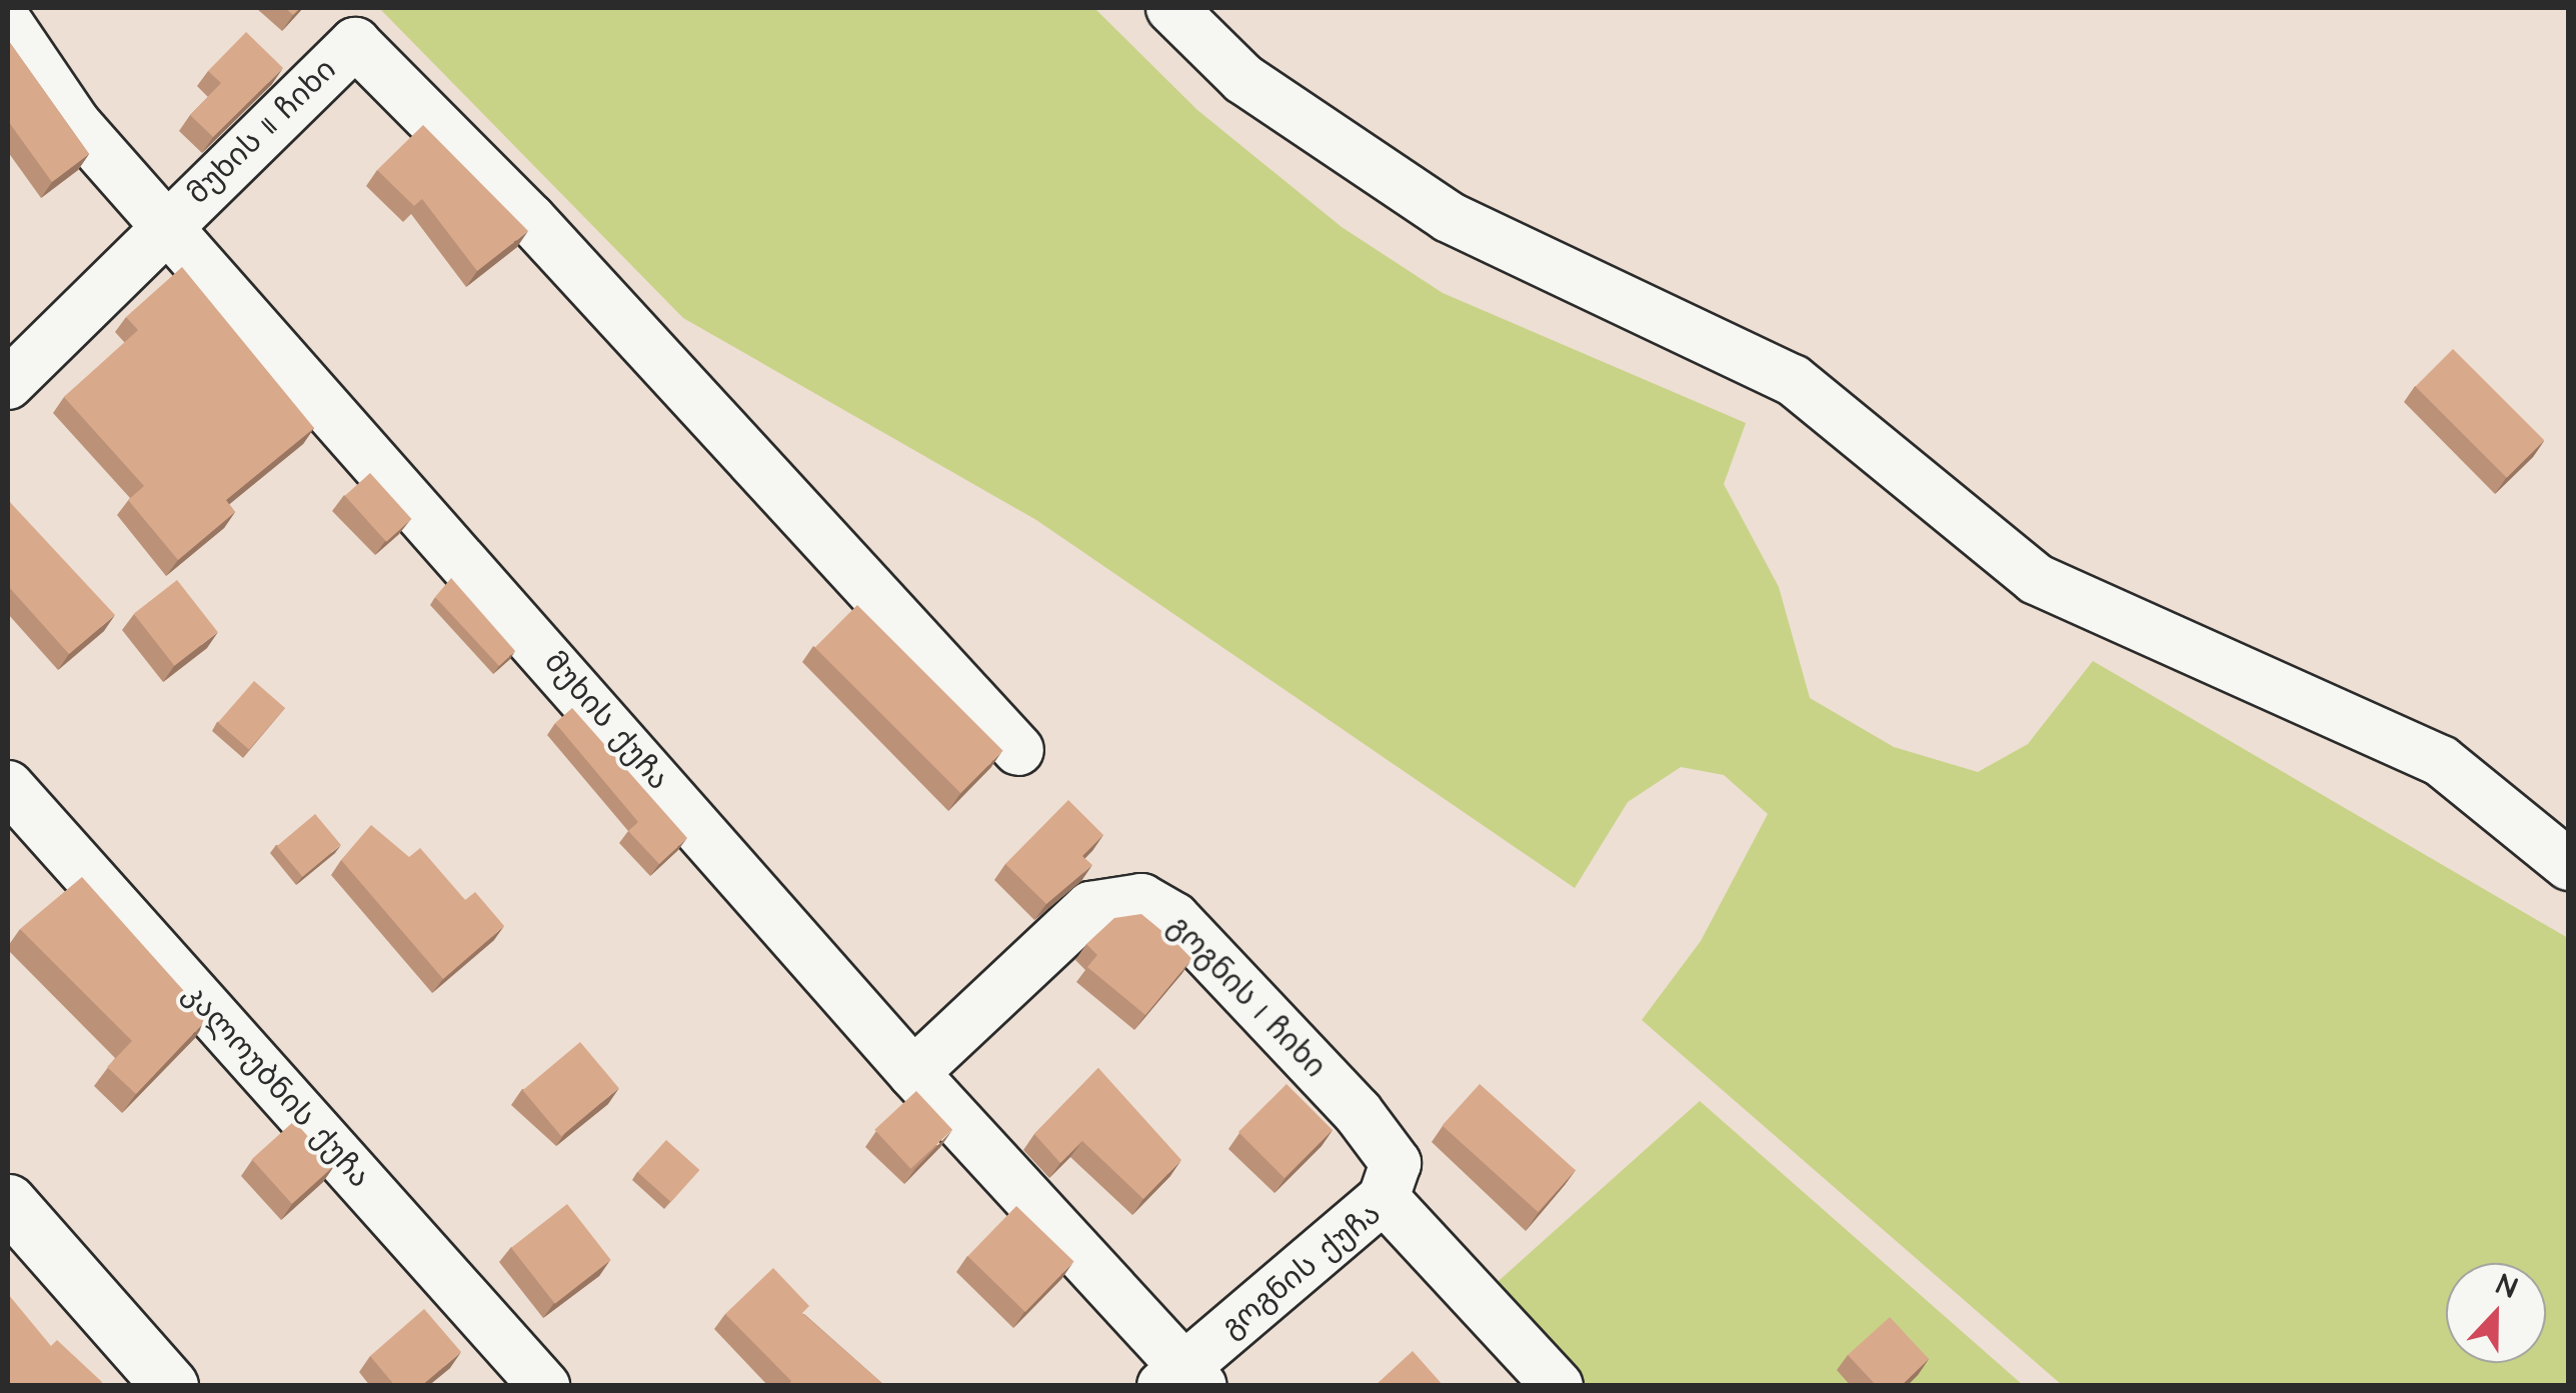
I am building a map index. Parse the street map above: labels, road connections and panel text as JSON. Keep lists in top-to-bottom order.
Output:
{
  "streets": {
    "street": [
      "მუხის II ჩიხი",
      "მუხის ქუჩა",
      "გოგნის I ჩიხი",
      "კალოუბნის ქუჩა",
      "გოგნის ქუჩა"
    ]
  },
  "crossings": [
    ["მუხის II ჩიხი", "მუხის ქუჩა"],
    ["მუხის ქუჩა", "გოგნის I ჩიხი"],
    ["მუხის ქუჩა", "გოგნის ქუჩა"],
    ["გოგნის I ჩიხი", "გოგნის ქუჩა"]
  ],
  "north": "top"
}
